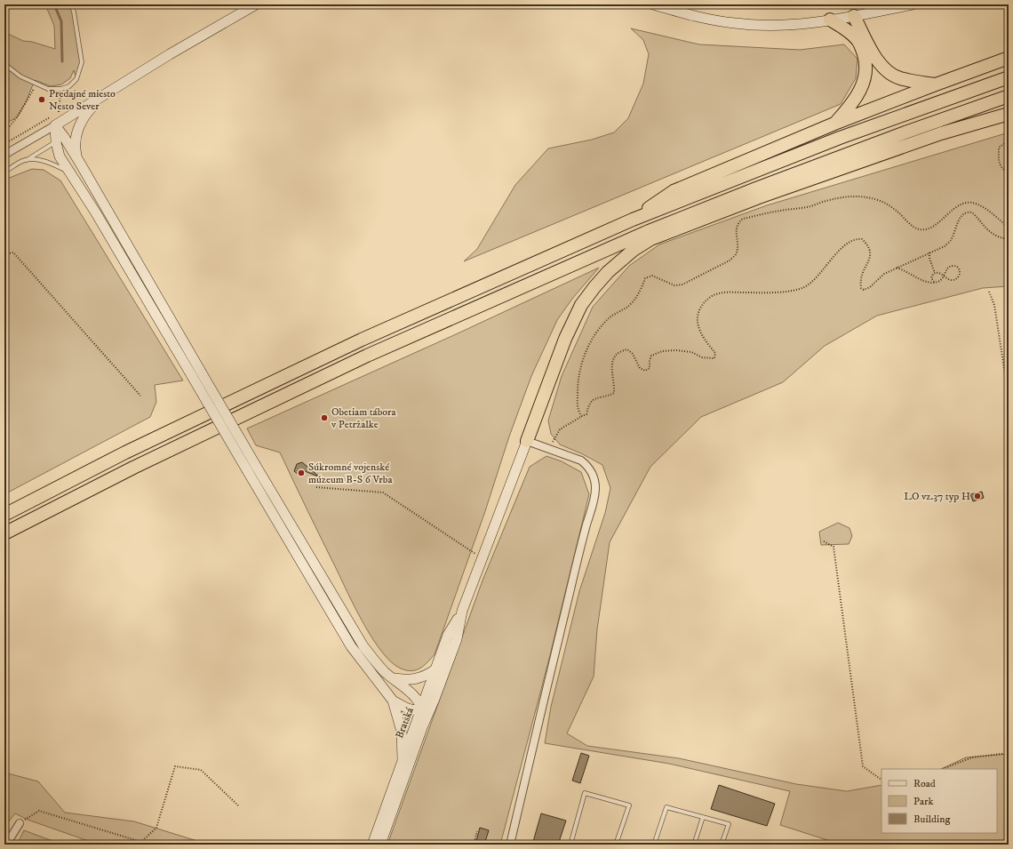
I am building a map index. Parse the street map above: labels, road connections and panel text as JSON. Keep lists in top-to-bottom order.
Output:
{
  "streets": {
    "main road": ["Bratská"]
  },
  "places": [
    "Predajné miesto Nesto Sever",
    "Obetiam tábora v Petržalke",
    "Súkromné vojenské múzeum B-S 6 Vrba",
    "LO vz.37 typ H"
  ],
  "legend": ["Road", "Park", "Building"]
}
